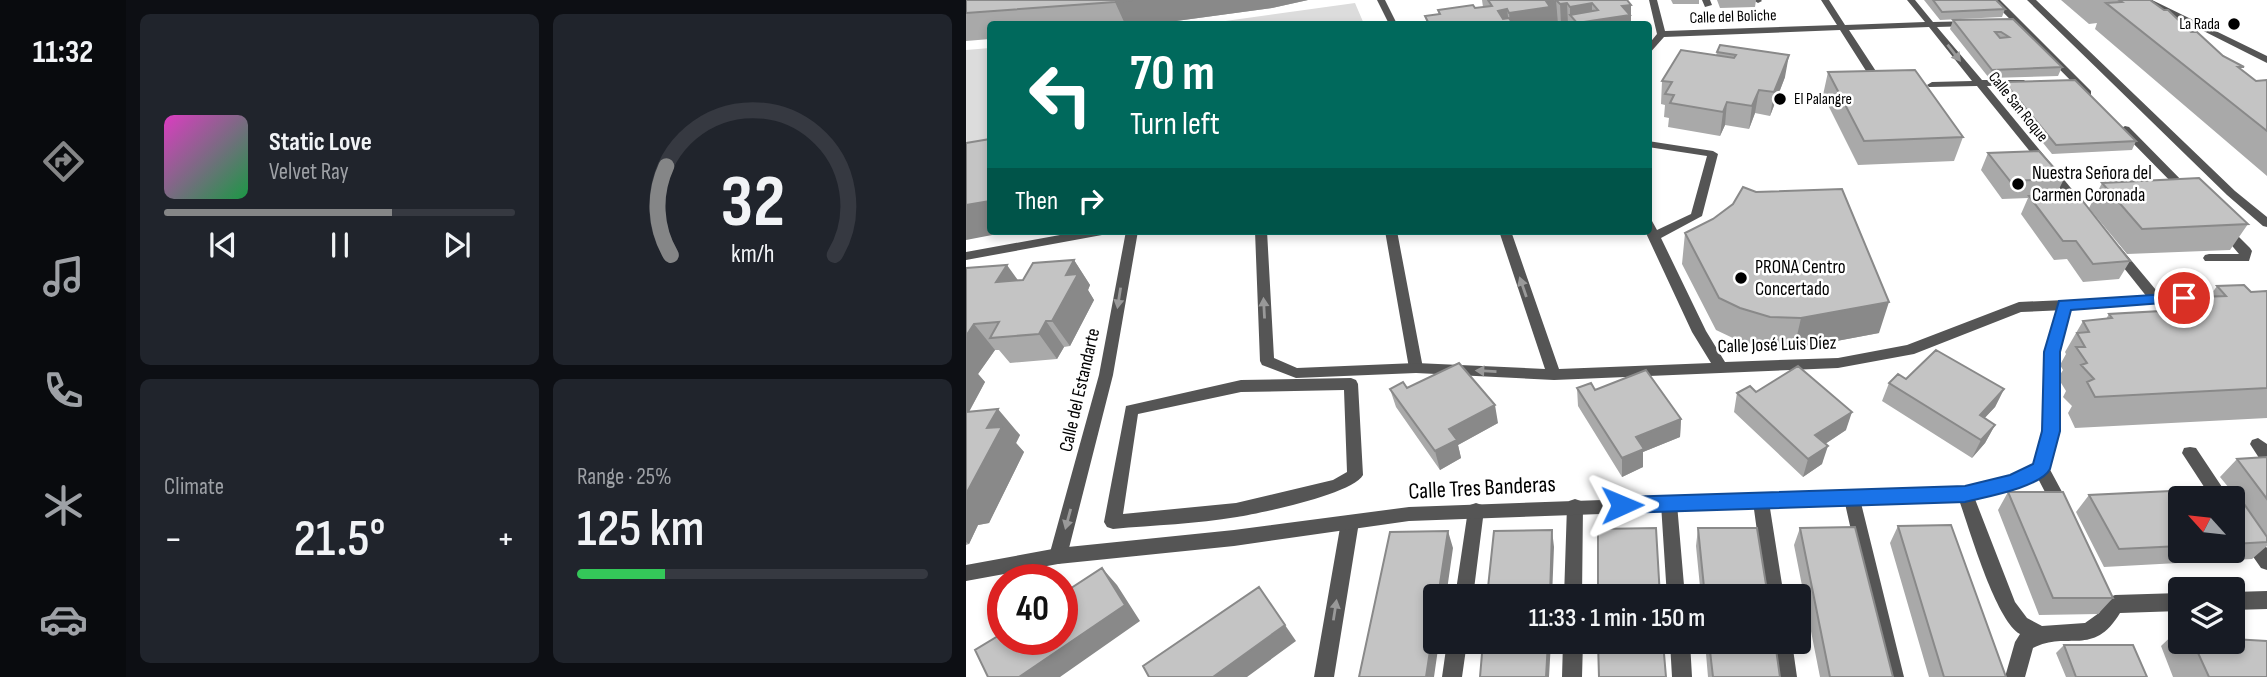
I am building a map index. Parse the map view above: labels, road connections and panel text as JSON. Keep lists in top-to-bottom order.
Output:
{
  "streets": {
    "street": [
      "Calle del Boliche",
      "Calle San Roque",
      "Calle José Luis Díez",
      "Calle del Estandarte",
      "Calle Tres Banderas"
    ]
  },
  "crossings": [
    ["Calle del Boliche", "Calle San Roque"],
    ["Calle del Estandarte", "Calle Tres Banderas"]
  ],
  "one_way": ["Calle del Estandarte"],
  "places": [
    "La Rada",
    "El Palangre",
    "Nuestra Señora del Carmen Coronada",
    "PRONA Centro Concertado"
  ],
  "north": "top left",
  "page": {
    "tabs": "11:32",
    "turn": ["70 m", "Turn left"],
    "song": ["Static Love", "Velvet Ray"],
    "then": "Then",
    "tile": [
      "Climate",
      ["Range · 25%", "125 km"]
    ],
    "heat": ["−", "21.5°", "+"],
    "limit": "40",
    "trip": "11:33 · 1 min · 150 m",
    "gauge": ["32", "km/h"]
  }
}
